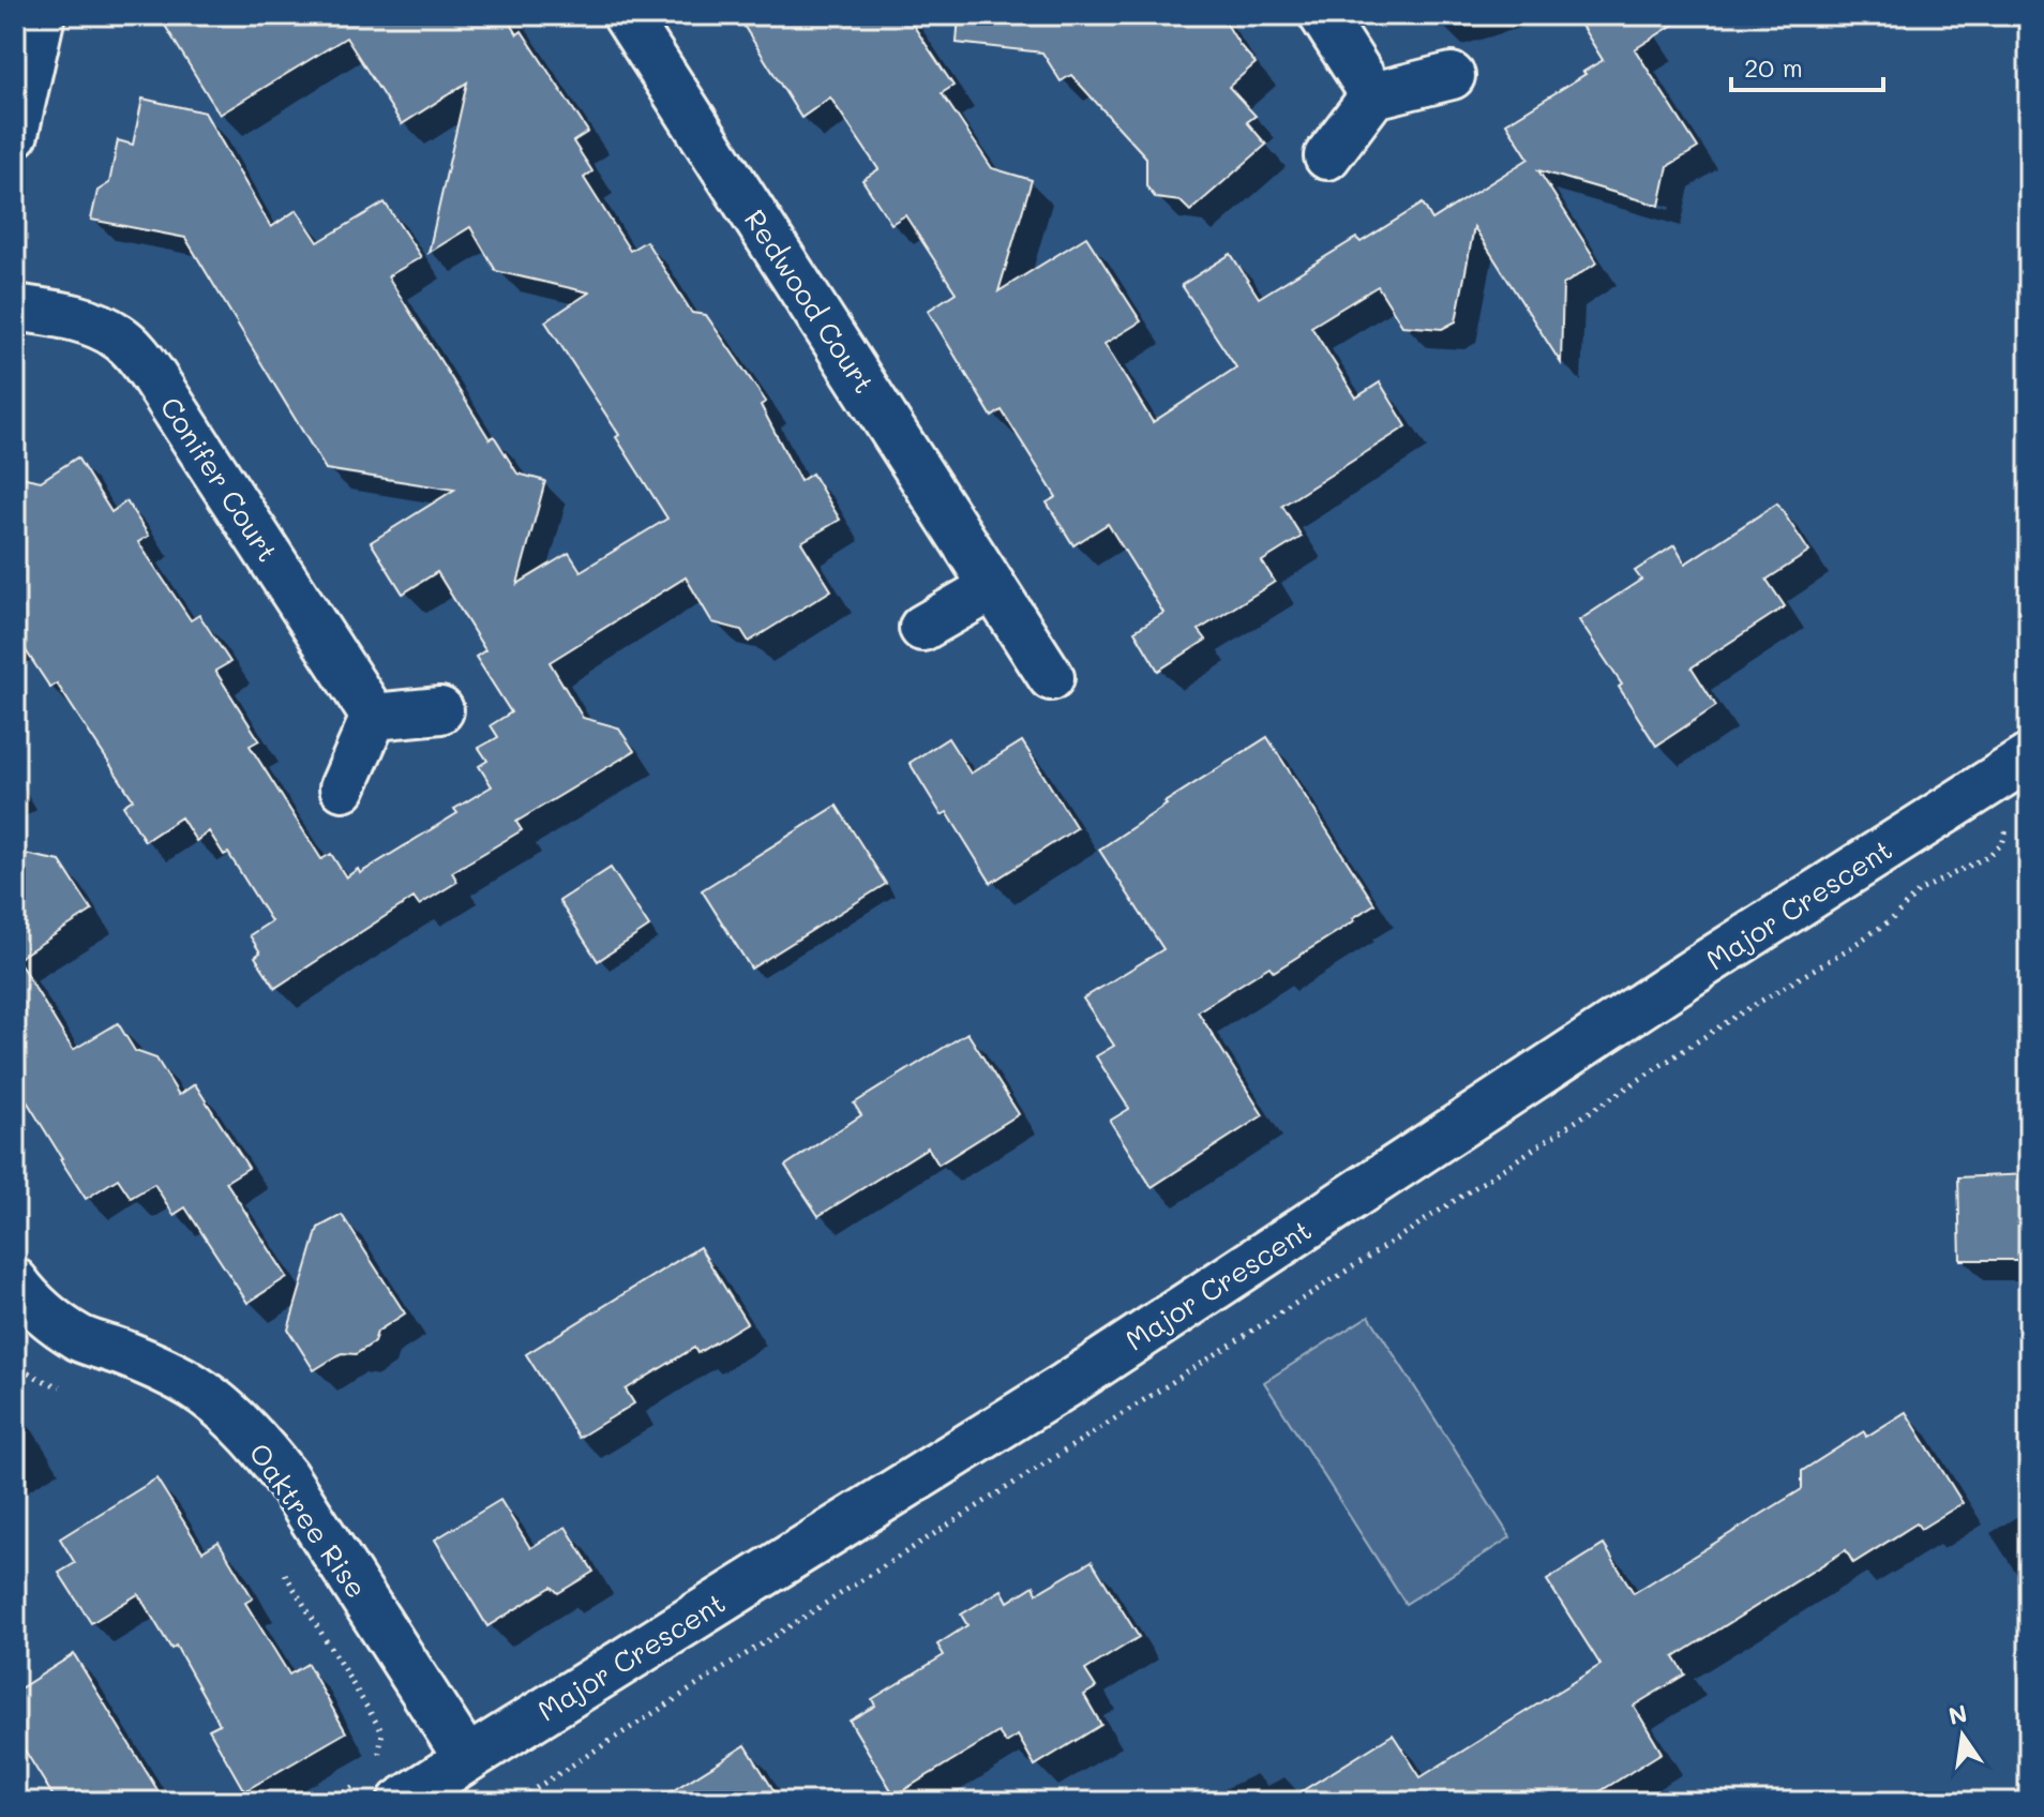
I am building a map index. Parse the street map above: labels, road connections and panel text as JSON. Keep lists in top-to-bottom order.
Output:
{
  "streets": {
    "street": [
      "Redwood Court",
      "Conifer Court",
      "Major Crescent",
      "Oaktree Rise"
    ]
  },
  "crossings": [
    ["Major Crescent", "Oaktree Rise"]
  ],
  "scale_bar": "20 m",
  "north": "top"
}
